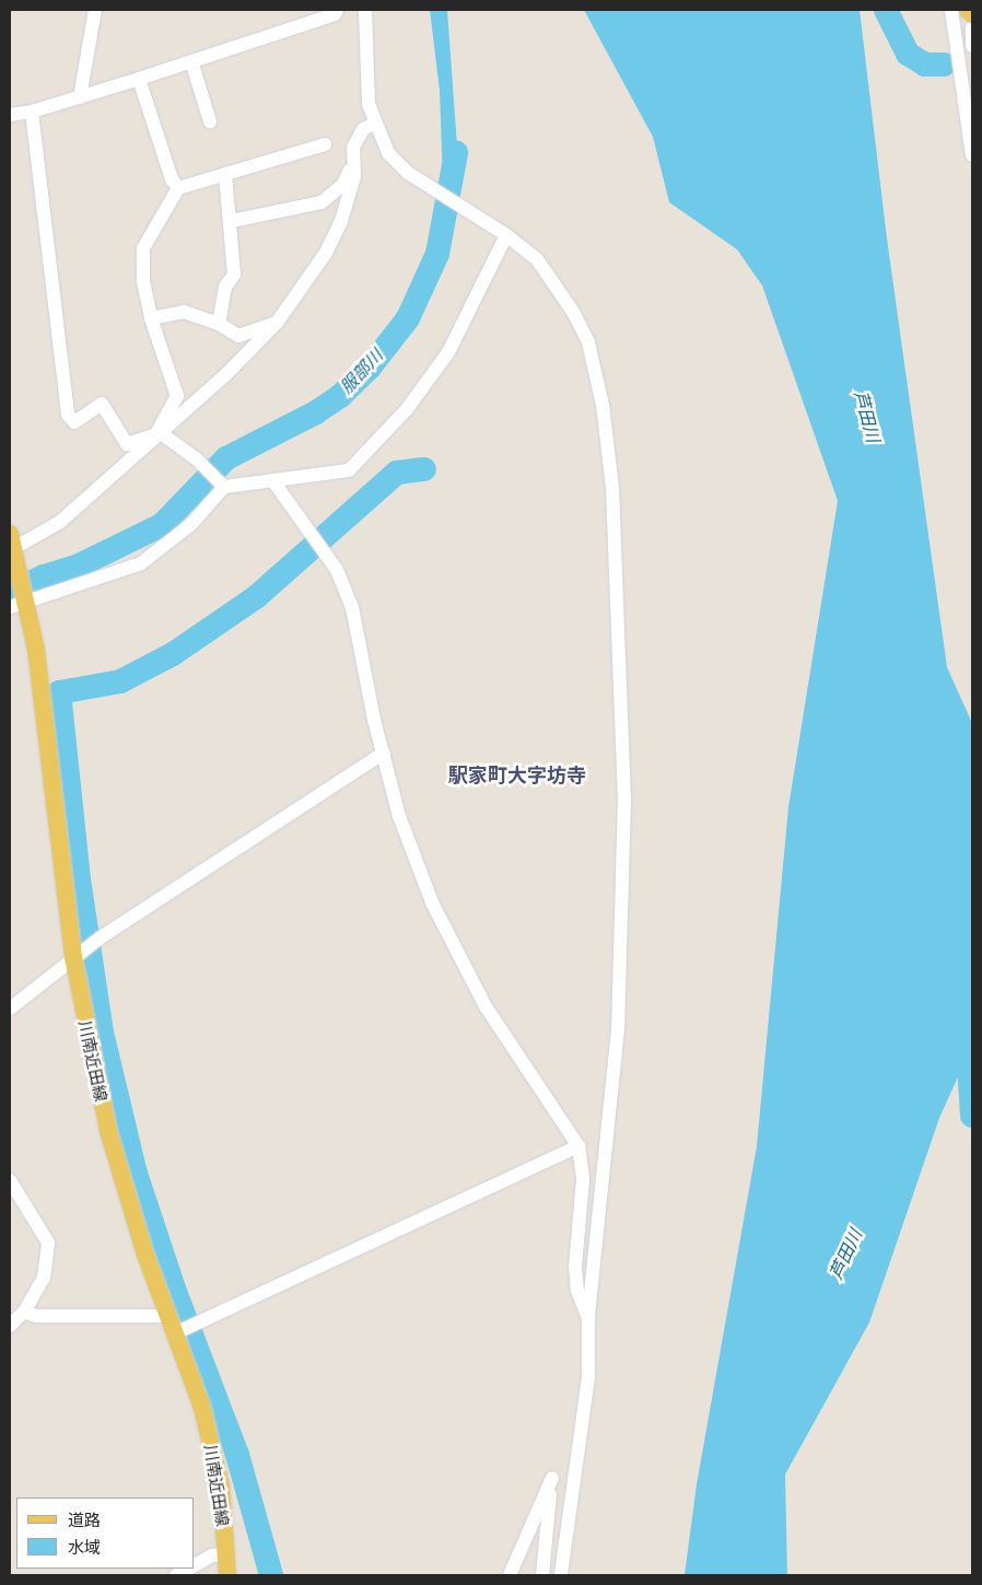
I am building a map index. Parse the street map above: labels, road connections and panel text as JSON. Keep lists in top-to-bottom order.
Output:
{
  "streets": {
    "main road": ["川南近田線"]
  },
  "districts": ["駅家町大字坊寺"],
  "water": ["服部川", "芦田川"],
  "legend": ["道路", "水域"]
}
